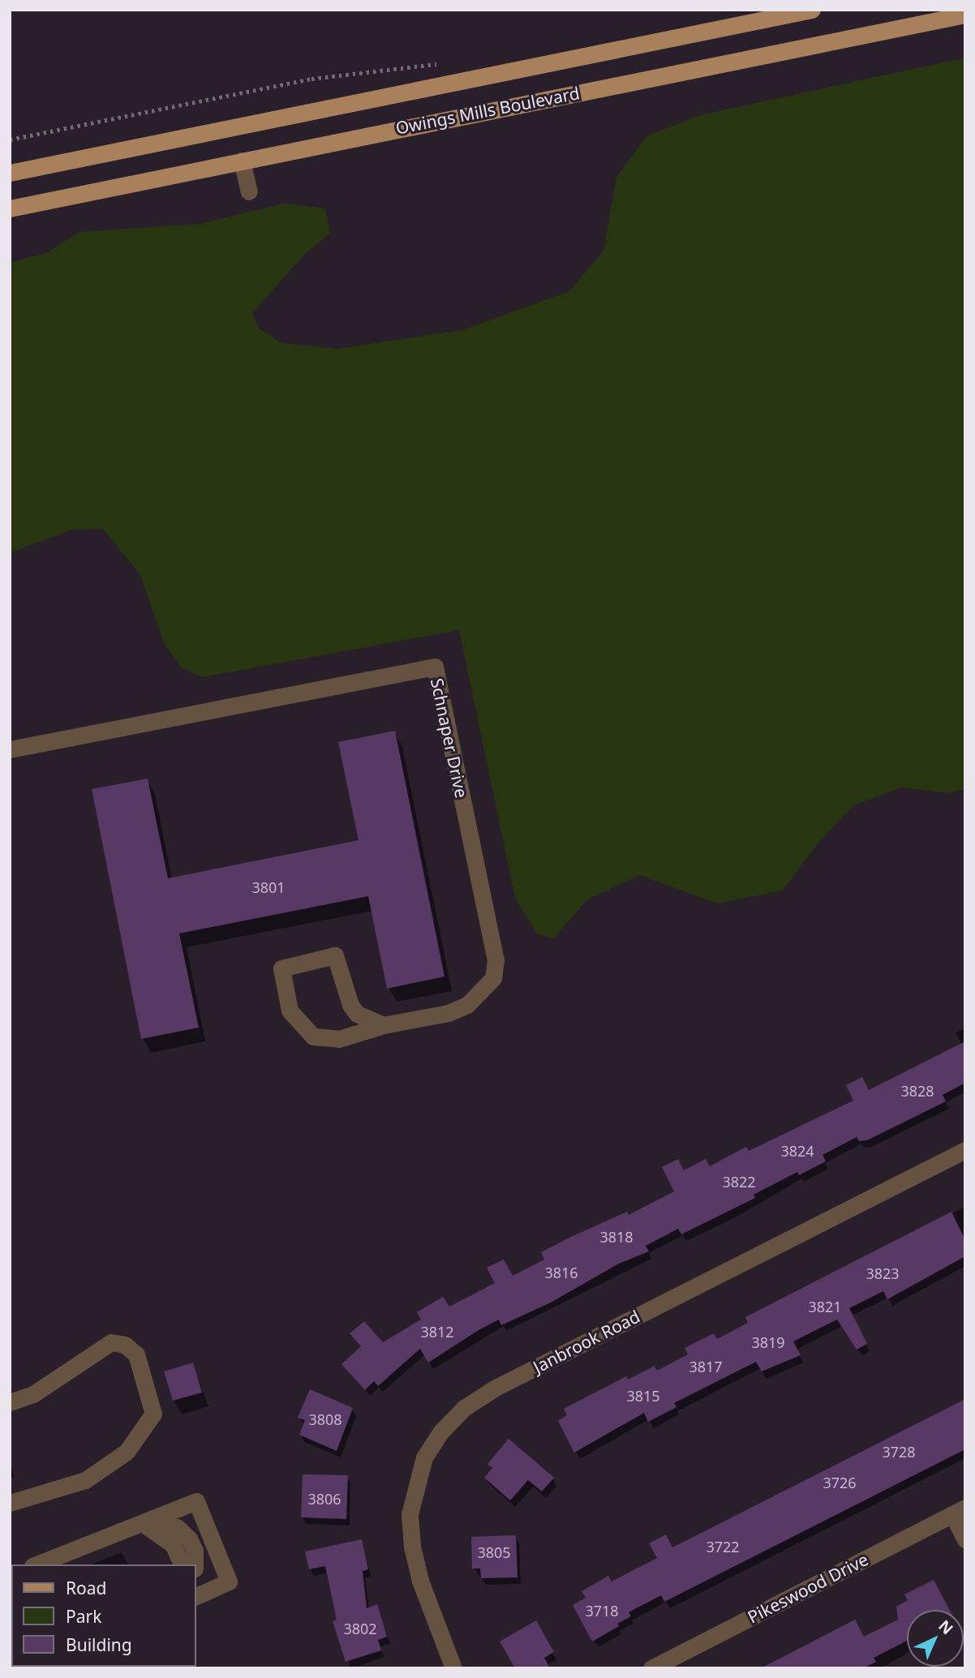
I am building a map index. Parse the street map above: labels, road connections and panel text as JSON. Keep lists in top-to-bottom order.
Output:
{
  "streets": {
    "main road": ["Owings Mills Boulevard"],
    "street": ["Schnaper Drive", "Janbrook Road", "Pikeswood Drive"]
  },
  "house_numbers": [
    "3801",
    "3828",
    "3824",
    "3822",
    "3818",
    "3816",
    "3823",
    "3821",
    "3812",
    "3819",
    "3817",
    "3815",
    "3808",
    "3728",
    "3726",
    "3806",
    "3722",
    "3805",
    "3718",
    "3802"
  ],
  "legend": ["Road", "Park", "Building"],
  "north": "top right"
}
